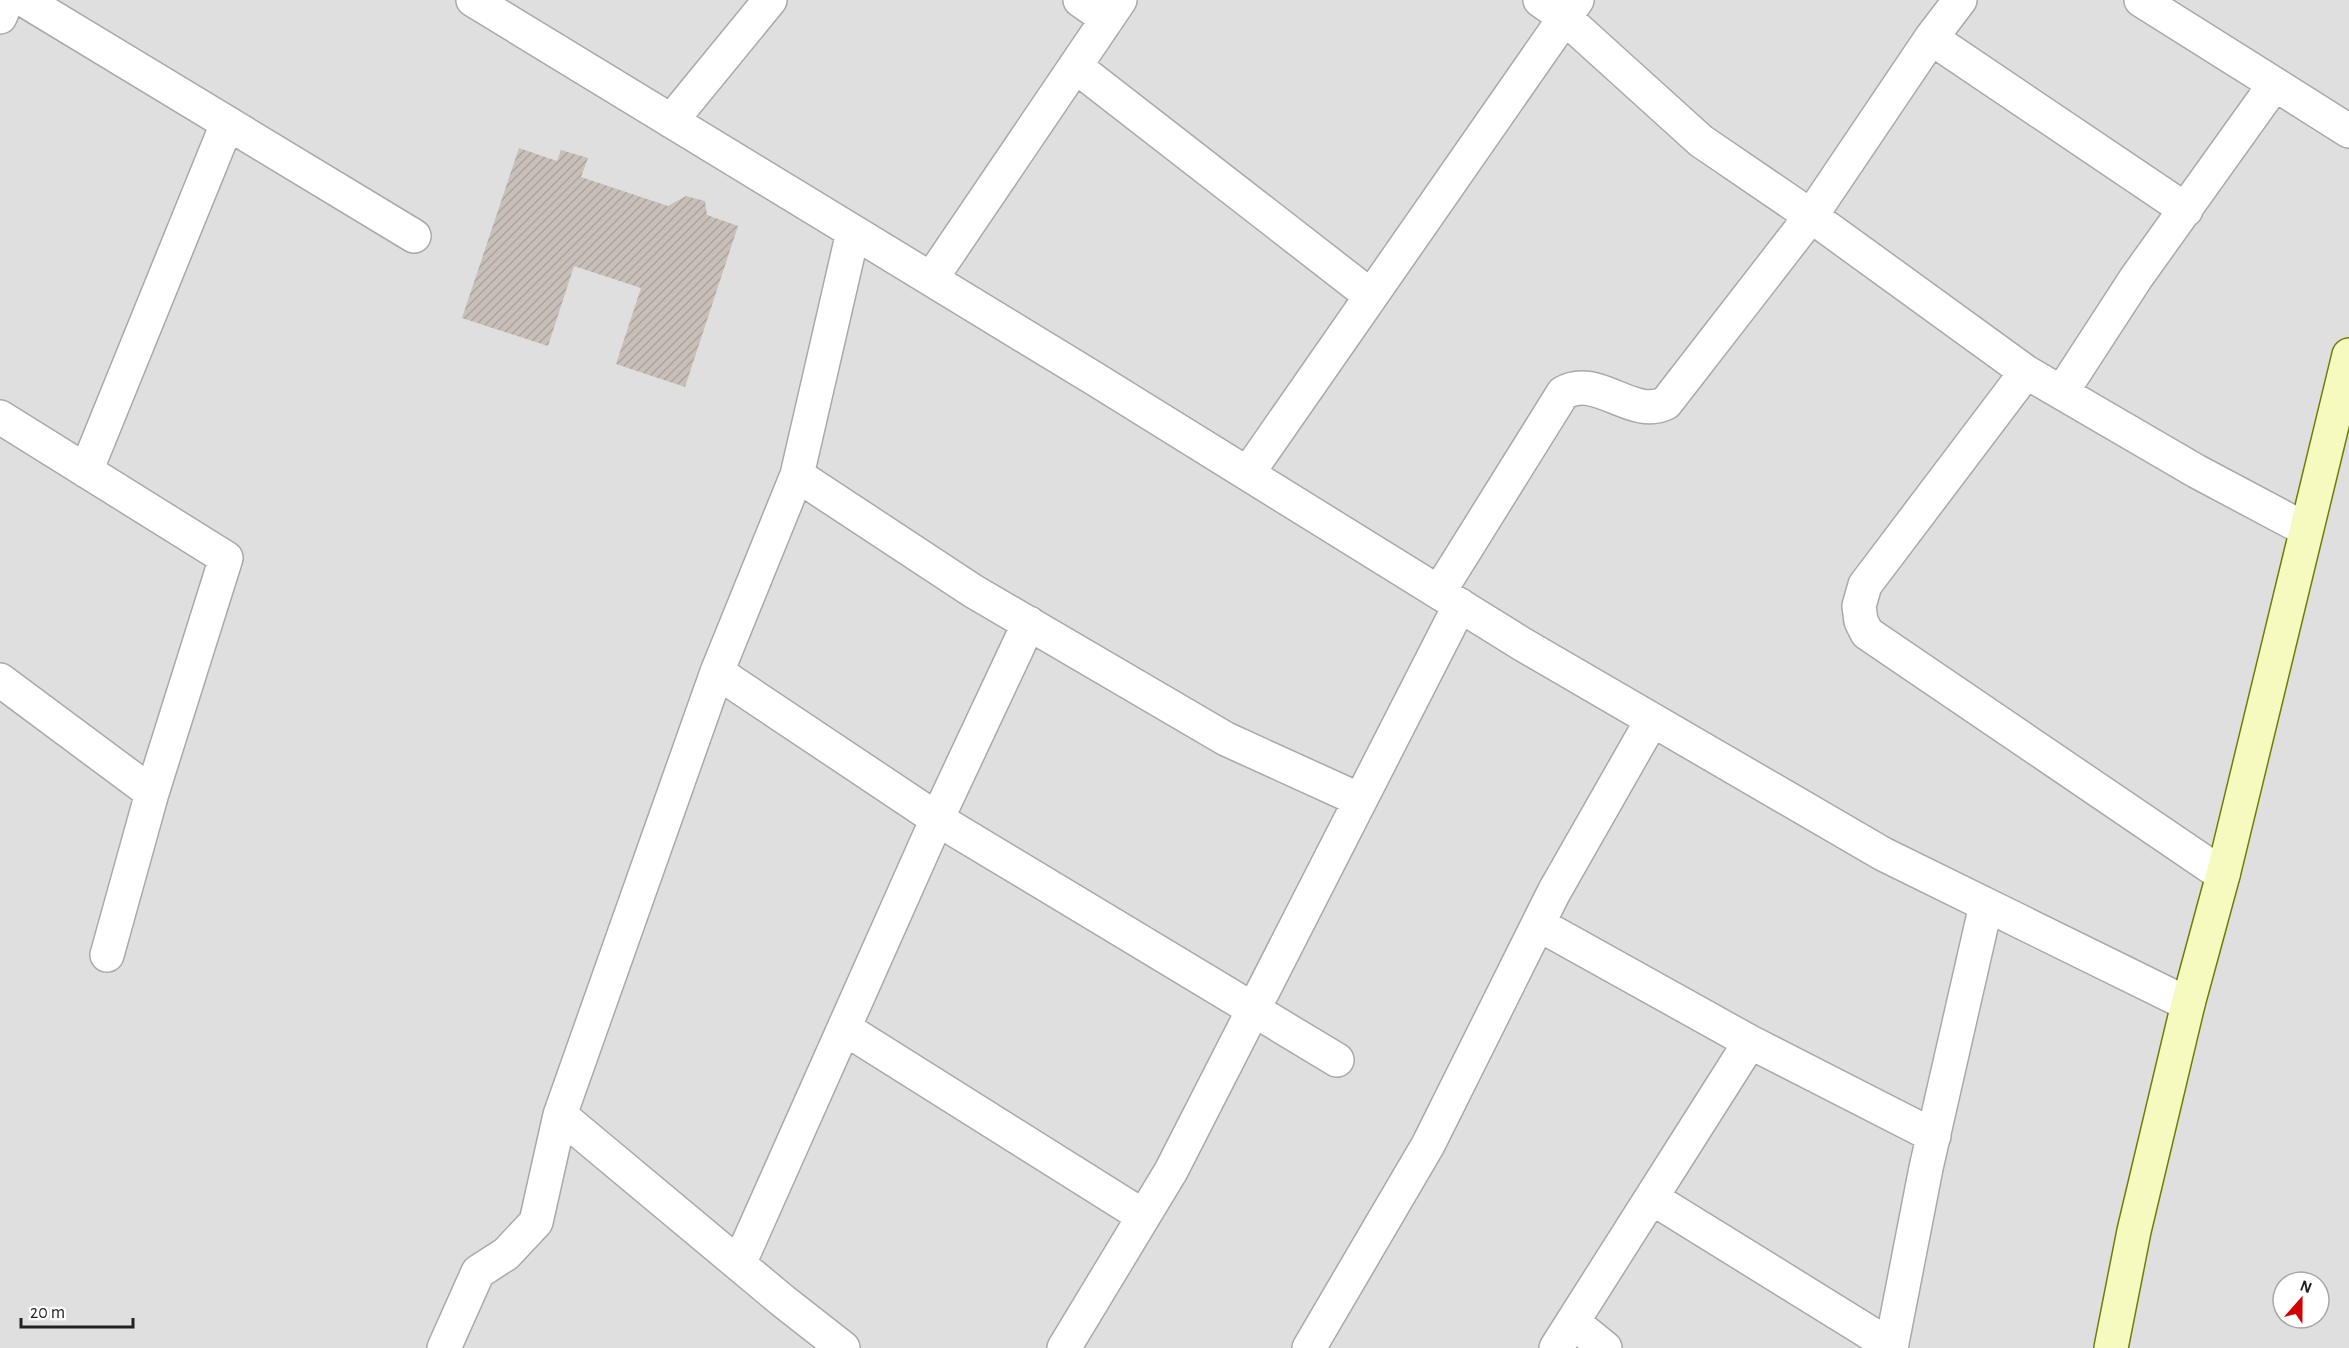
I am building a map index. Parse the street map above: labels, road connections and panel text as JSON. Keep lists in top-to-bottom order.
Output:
{
  "scale_bar": "20 m",
  "north": "top"
}
